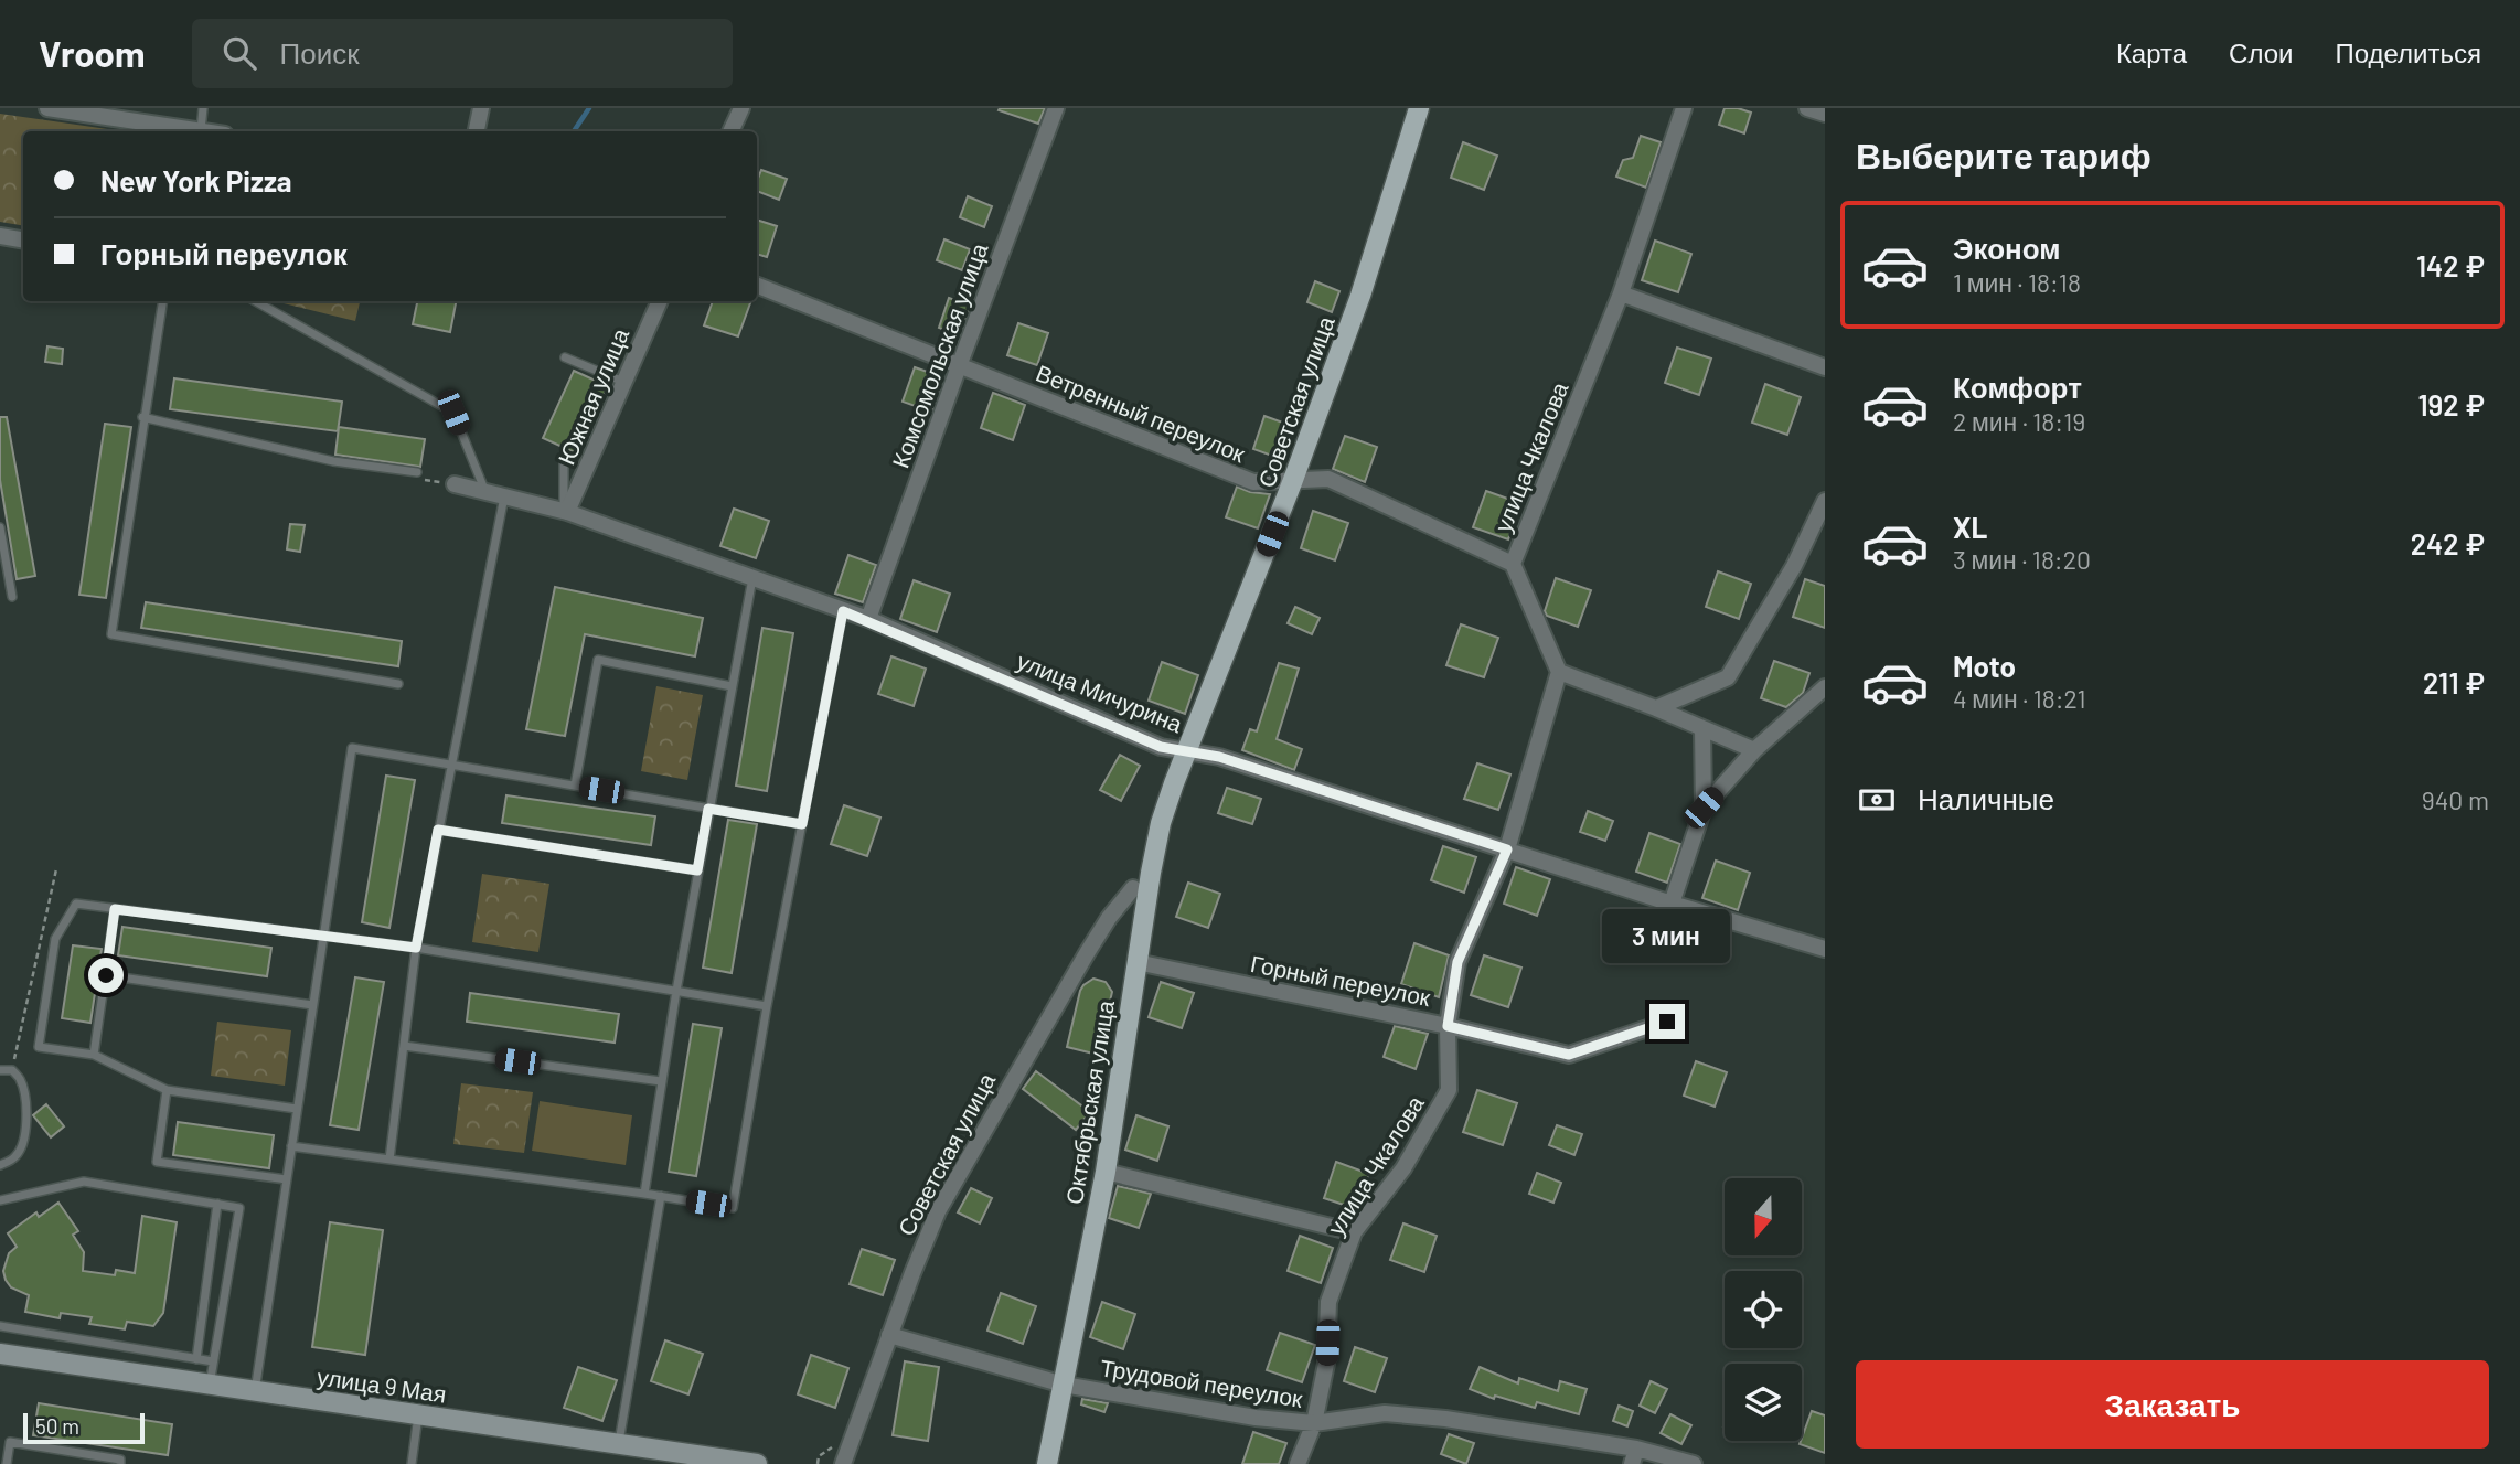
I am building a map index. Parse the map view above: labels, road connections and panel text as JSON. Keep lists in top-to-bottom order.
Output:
{
  "streets": {
    "main road": ["Советская улица", "Октябрьская улица", "улица 9 Мая"],
    "street": [
      "Комсомольская улица",
      "Южная улица",
      "Ветренный переулок",
      "улица Чкалова",
      "улица Мичурина",
      "Горный переулок",
      "Трудовой переулок"
    ]
  },
  "crossings": [
    ["Комсомольская улица", "Ветренный переулок"],
    ["Комсомольская улица", "улица Мичурина"],
    ["Южная улица", "улица Мичурина"],
    ["Советская улица", "Ветренный переулок"],
    ["Советская улица", "улица Мичурина"],
    ["Советская улица", "Октябрьская улица"],
    ["Советская улица", "Трудовой переулок"],
    ["Ветренный переулок", "улица Чкалова"],
    ["улица Чкалова", "улица Мичурина"],
    ["улица Чкалова", "Горный переулок"],
    ["улица Чкалова", "Трудовой переулок"],
    ["улица Мичурина", "Октябрьская улица"],
    ["Горный переулок", "Октябрьская улица"],
    ["Октябрьская улица", "Трудовой переулок"]
  ],
  "scale_bar": "50 m",
  "north": "bottom",
  "page": {
    "header": "Vroom",
    "search": "Поиск",
    "nav": ["Карта", "Слои", "Поделиться"],
    "heading": "Выберите тариф",
    "banner": ["New York Pizza", "Горный переулок"],
    "list": [
      {
        "name": "Эконом",
        "note": "1 мин · 18:18",
        "value": "142 ₽"
      },
      {
        "name": "Комфорт",
        "note": "2 мин · 18:19",
        "value": "192 ₽"
      },
      {
        "name": "XL",
        "note": "3 мин · 18:20",
        "value": "242 ₽"
      },
      {
        "name": "Moto",
        "note": "4 мин · 18:21",
        "value": "211 ₽"
      }
    ],
    "pay": ["Наличные", "940 m"],
    "bubble": "3 мин",
    "buttons": "Заказать",
    "scale": "50 m"
  }
}
